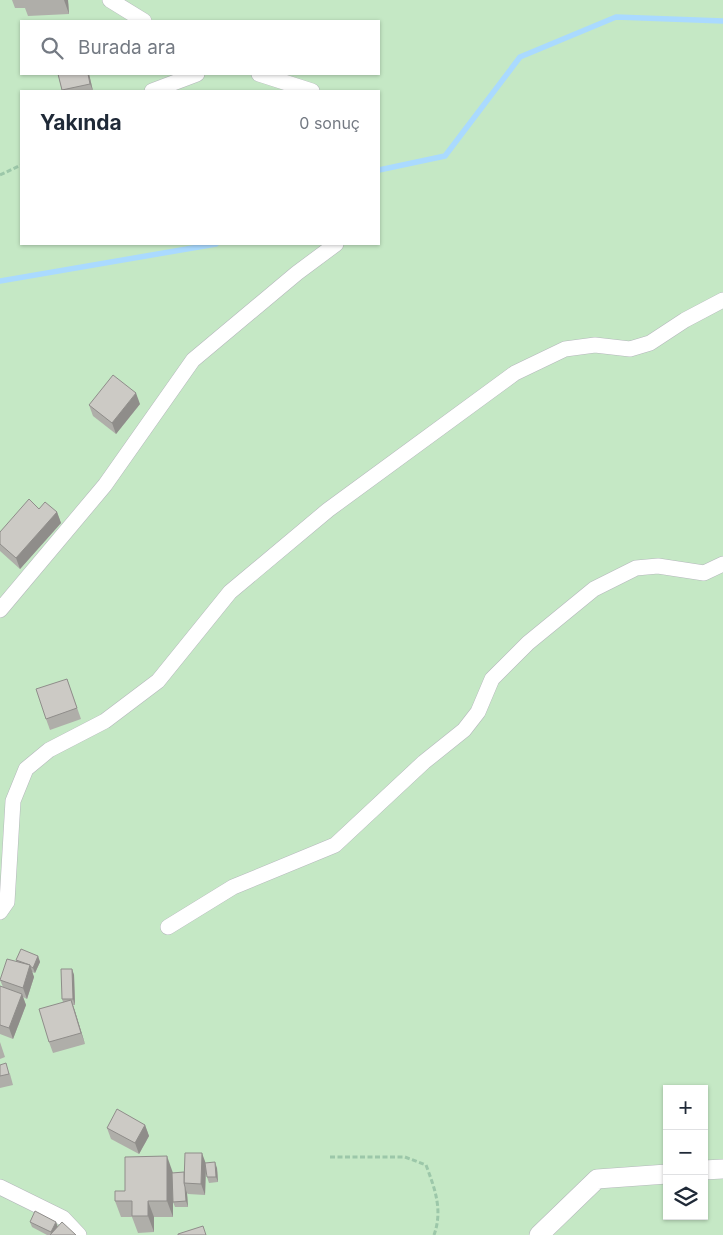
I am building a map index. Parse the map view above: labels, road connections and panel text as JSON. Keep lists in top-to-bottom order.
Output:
{
  "page": {
    "search": "Burada ara",
    "heading": ["Yakında", "0 sonuç"],
    "map_buttons": ["+", "−"]
  }
}
